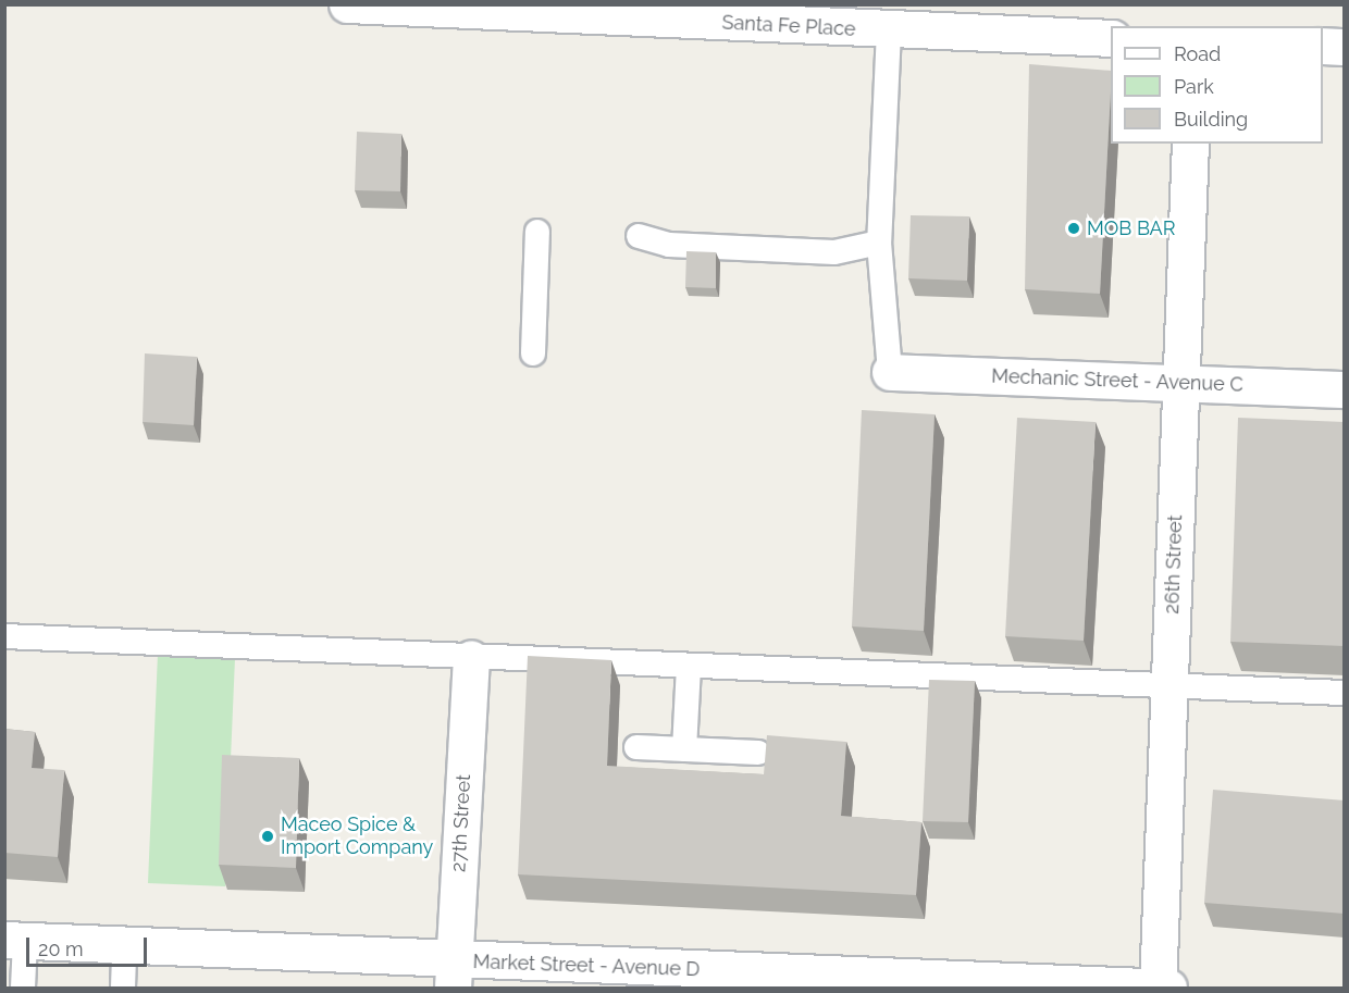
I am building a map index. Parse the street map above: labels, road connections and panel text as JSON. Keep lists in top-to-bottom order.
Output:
{
  "streets": {
    "street": [
      "Santa Fe Place",
      "Mechanic Street - Avenue C",
      "26th Street",
      "27th Street",
      "Market Street - Avenue D"
    ]
  },
  "crossings": [
    ["Mechanic Street - Avenue C", "26th Street"],
    ["26th Street", "Market Street - Avenue D"],
    ["27th Street", "Market Street - Avenue D"]
  ],
  "places": ["MOB BAR", "Maceo Spice & Import Company"],
  "legend": ["Road", "Park", "Building"],
  "scale_bar": "20 m"
}
